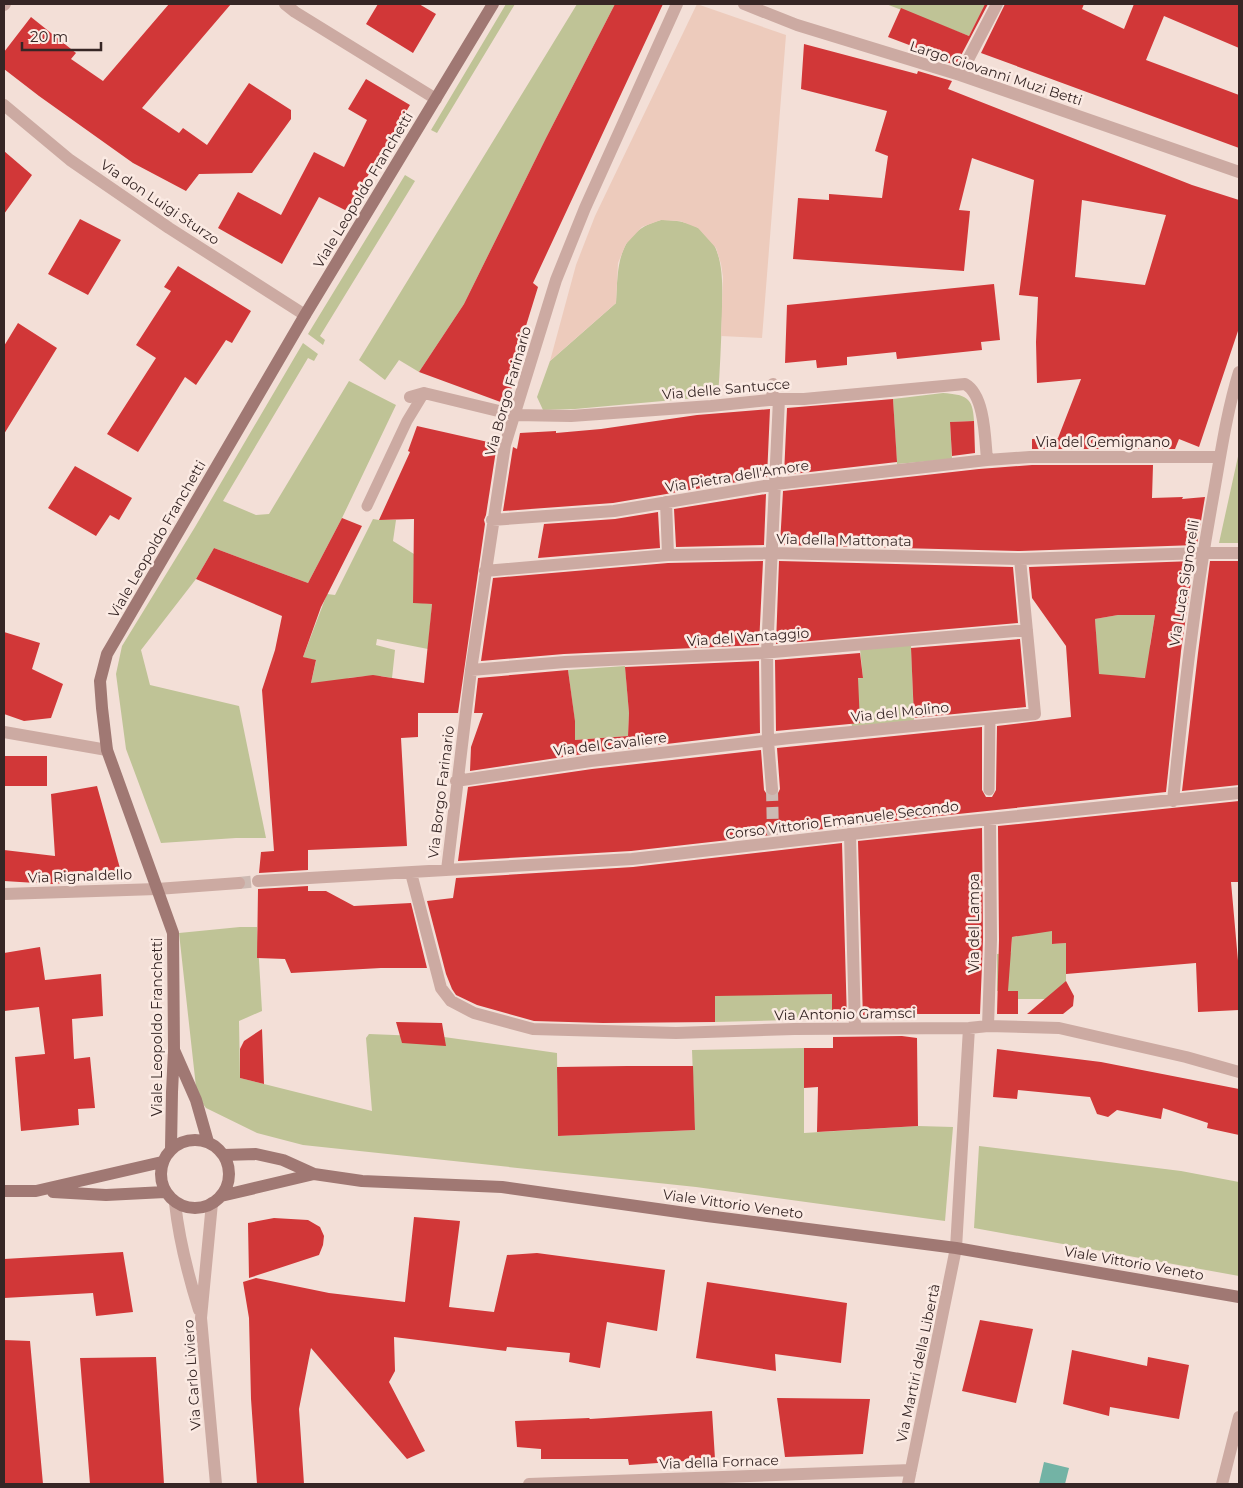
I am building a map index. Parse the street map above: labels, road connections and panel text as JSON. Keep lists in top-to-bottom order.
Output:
{
  "streets": {
    "main road": ["Viale Leopoldo Franchetti", "Viale Vittorio Veneto"],
    "street": [
      "Largo Giovanni Muzi Betti",
      "Via don Luigi Sturzo",
      "Via delle Santucce",
      "Via Borgo Farinario",
      "Via del Gemignano",
      "Via Pietra dell'Amore",
      "Via della Mattonata",
      "Via Luca Signorelli",
      "Via del Vantaggio",
      "Via del Molino",
      "Via del Cavaliere",
      "Corso Vittorio Emanuele Secondo",
      "Via Rignaldello",
      "Via del Lampa",
      "Via Antonio Gramsci",
      "Via Martiri della Libertà",
      "Via Carlo Liviero",
      "Via della Fornace"
    ]
  },
  "crossings": [
    ["Viale Leopoldo Franchetti", "Via don Luigi Sturzo"],
    ["Viale Leopoldo Franchetti", "Via Rignaldello"],
    ["Viale Leopoldo Franchetti", "Viale Vittorio Veneto"],
    ["Viale Leopoldo Franchetti", "Via Carlo Liviero"],
    ["Via delle Santucce", "Via Borgo Farinario"],
    ["Via delle Santucce", "Via del Gemignano"],
    ["Via delle Santucce", "Via Pietra dell'Amore"],
    ["Via Borgo Farinario", "Via Pietra dell'Amore"],
    ["Via Borgo Farinario", "Via della Mattonata"],
    ["Via Borgo Farinario", "Via del Vantaggio"],
    ["Via Borgo Farinario", "Via del Cavaliere"],
    ["Via Borgo Farinario", "Corso Vittorio Emanuele Secondo"],
    ["Via del Gemignano", "Via Pietra dell'Amore"],
    ["Via del Gemignano", "Via Luca Signorelli"],
    ["Via della Mattonata", "Via Luca Signorelli"],
    ["Via Luca Signorelli", "Corso Vittorio Emanuele Secondo"],
    ["Via del Vantaggio", "Via del Molino"],
    ["Via del Molino", "Via del Cavaliere"],
    ["Corso Vittorio Emanuele Secondo", "Via del Lampa"],
    ["Corso Vittorio Emanuele Secondo", "Via Antonio Gramsci"],
    ["Via del Lampa", "Via Antonio Gramsci"],
    ["Via Antonio Gramsci", "Via Martiri della Libertà"],
    ["Viale Vittorio Veneto", "Via Martiri della Libertà"],
    ["Viale Vittorio Veneto", "Via Carlo Liviero"],
    ["Via Martiri della Libertà", "Via della Fornace"]
  ],
  "scale_bar": "20 m"
}
